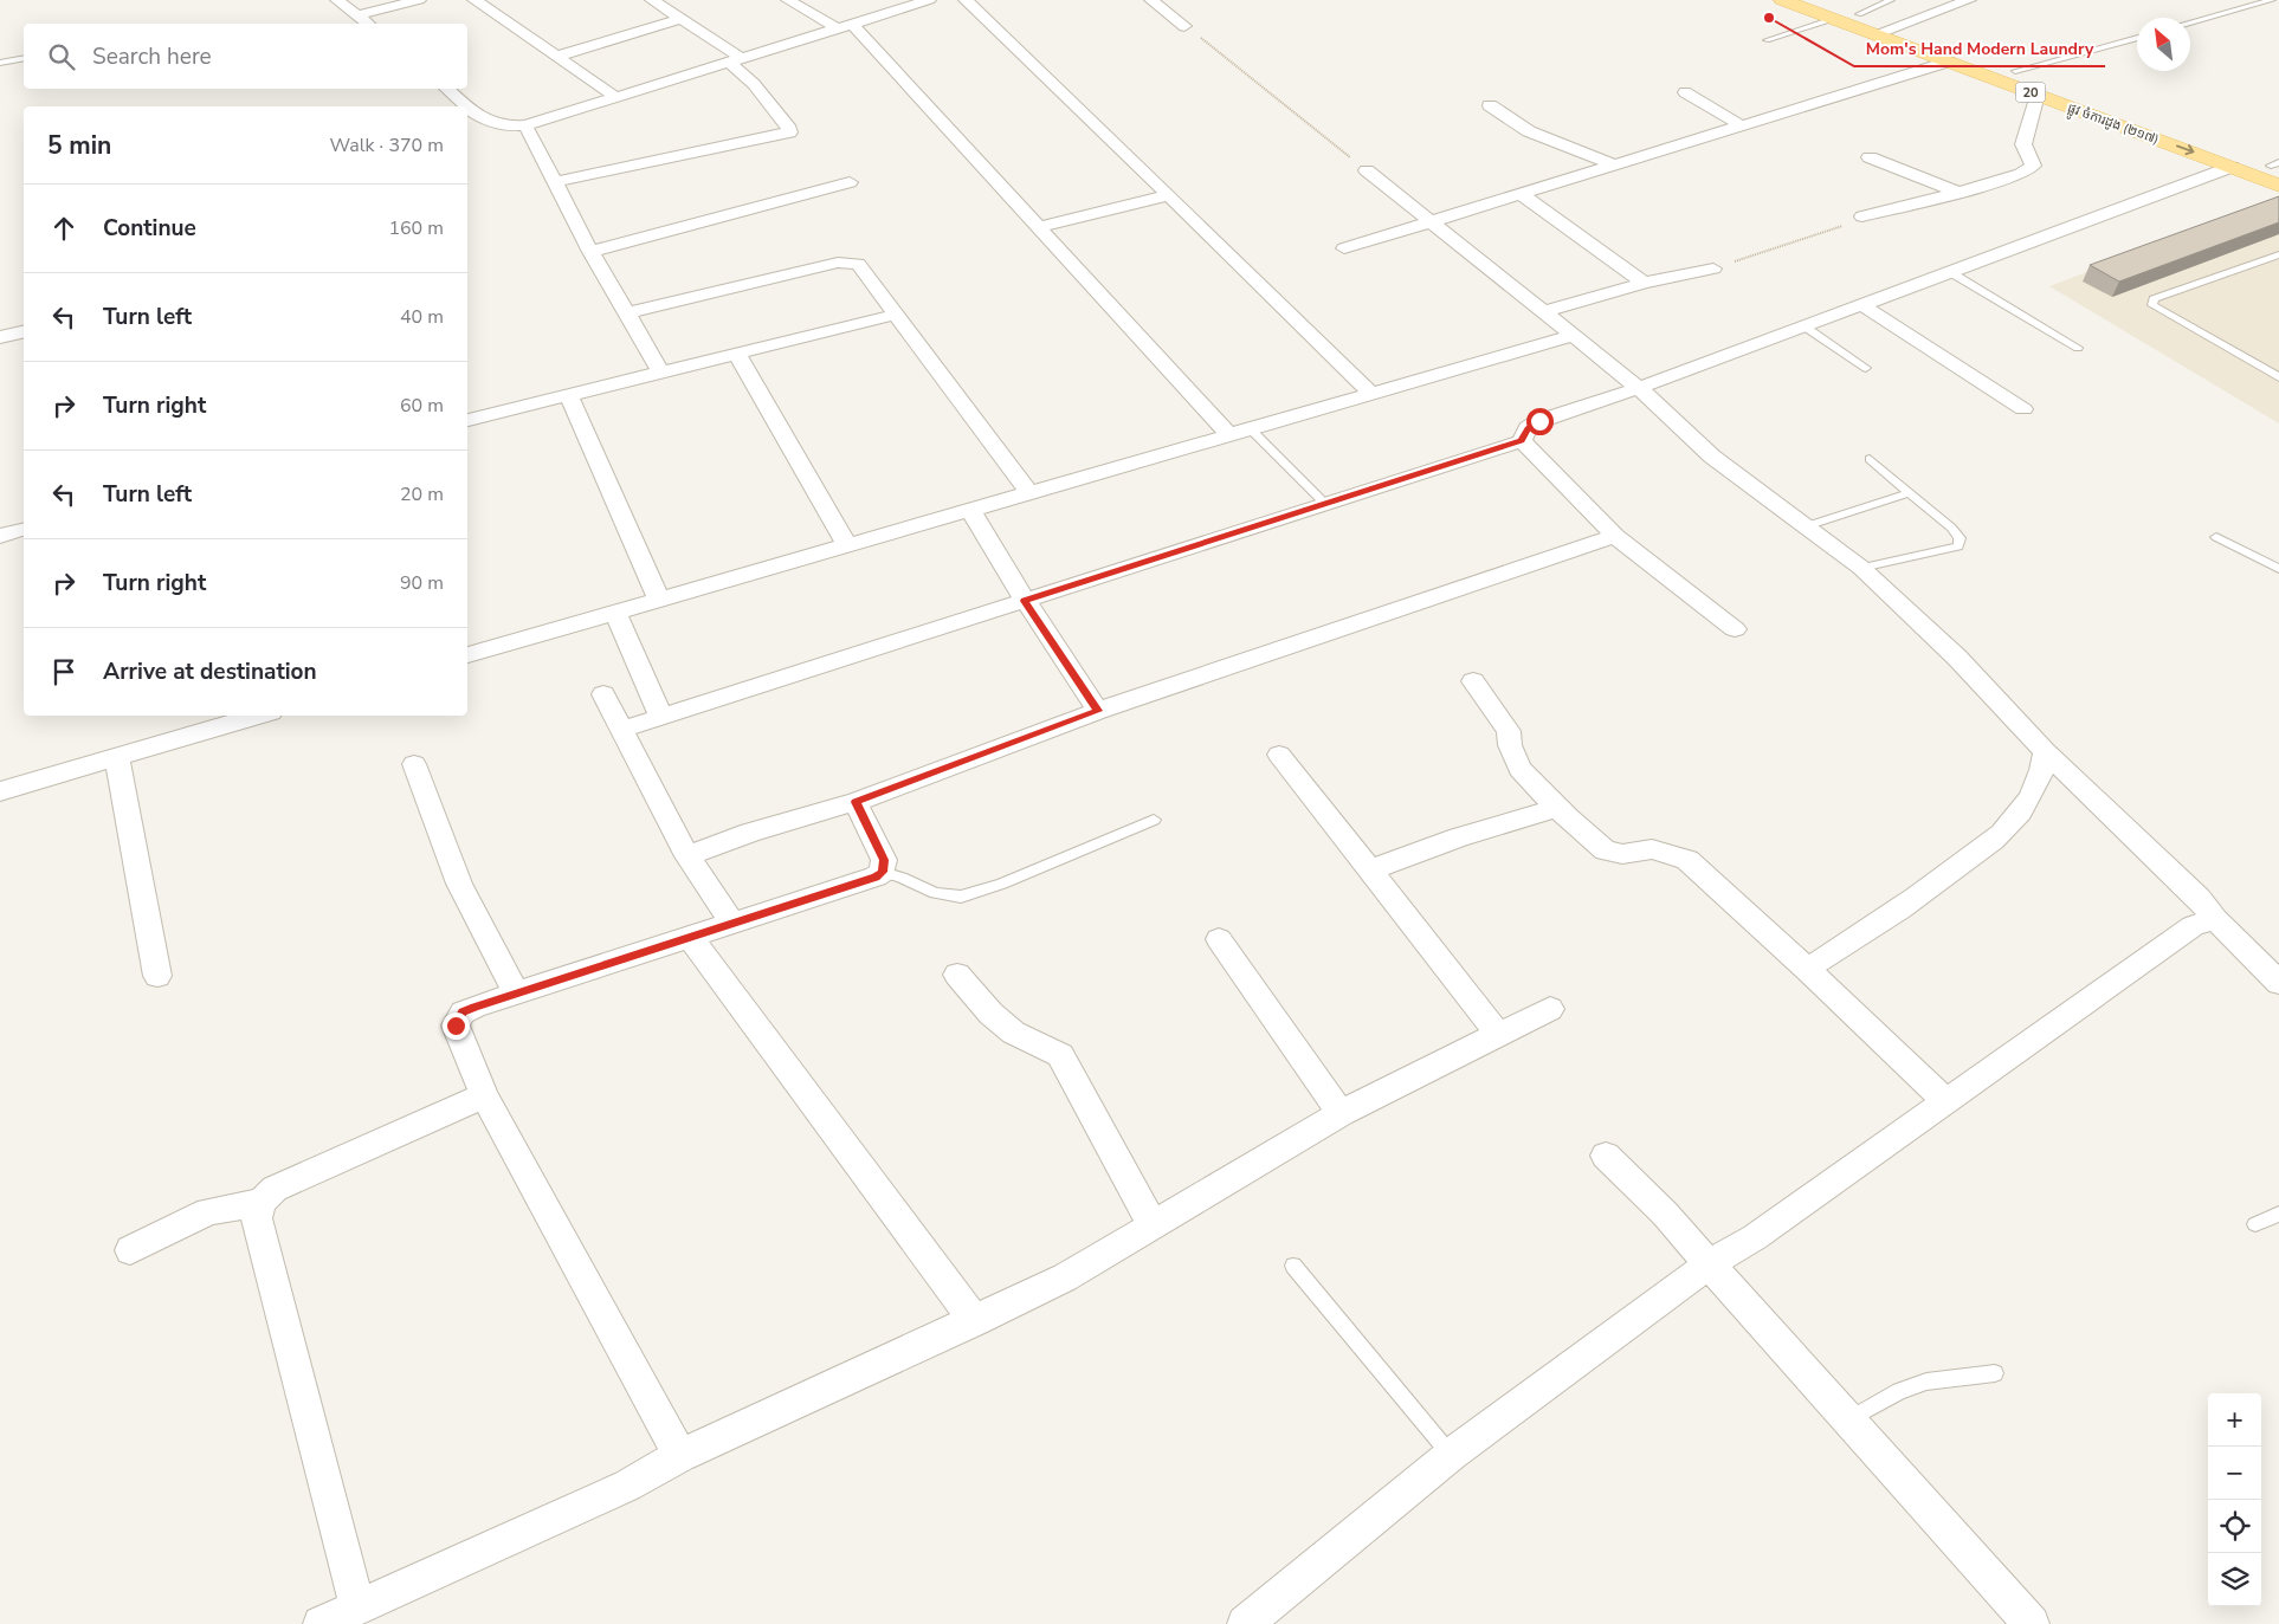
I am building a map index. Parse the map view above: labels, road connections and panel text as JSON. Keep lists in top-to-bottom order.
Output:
{
  "streets": {
    "main road": ["20", "ផ្លូវ ចំការដូង (២១៧)"]
  },
  "places": ["Mom's Hand Modern Laundry"],
  "north": "top left",
  "page": {
    "search": "Search here",
    "heading": ["5 min", "Walk · 370 m"],
    "list": [
      ["Continue", "160 m"],
      ["Turn left", "40 m"],
      ["Turn right", "60 m"],
      ["Turn left", "20 m"],
      ["Turn right", "90 m"],
      "Arrive at destination"
    ],
    "map_buttons": ["+", "−"]
  }
}
